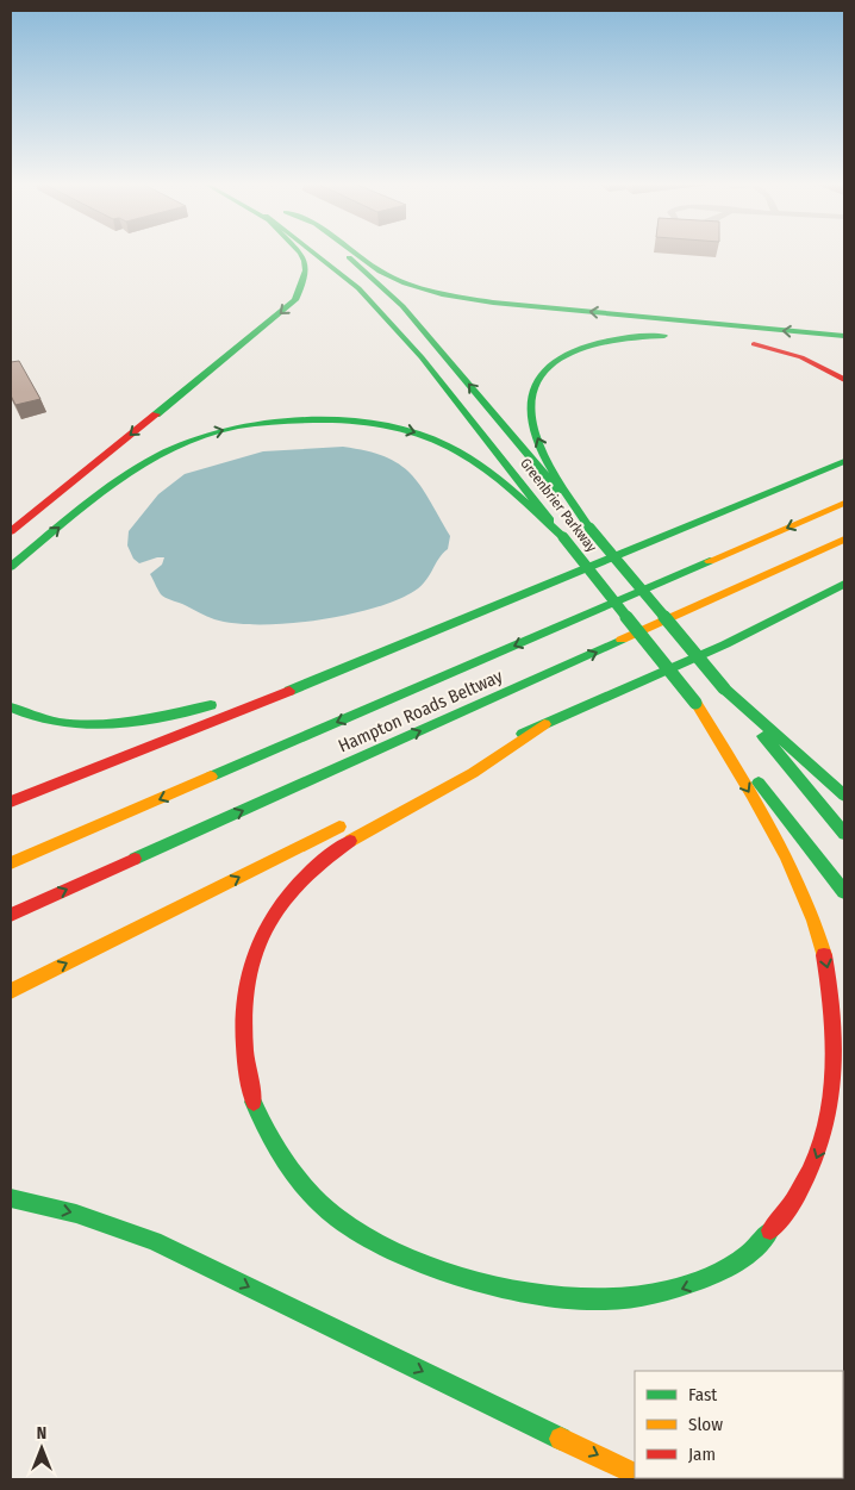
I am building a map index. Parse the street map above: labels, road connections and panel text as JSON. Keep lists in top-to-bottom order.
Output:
{
  "streets": {
    "main road": ["Greenbrier Parkway", "Hampton Roads Beltway"]
  },
  "legend": ["Fast", "Slow", "Jam"],
  "north": "top"
}
